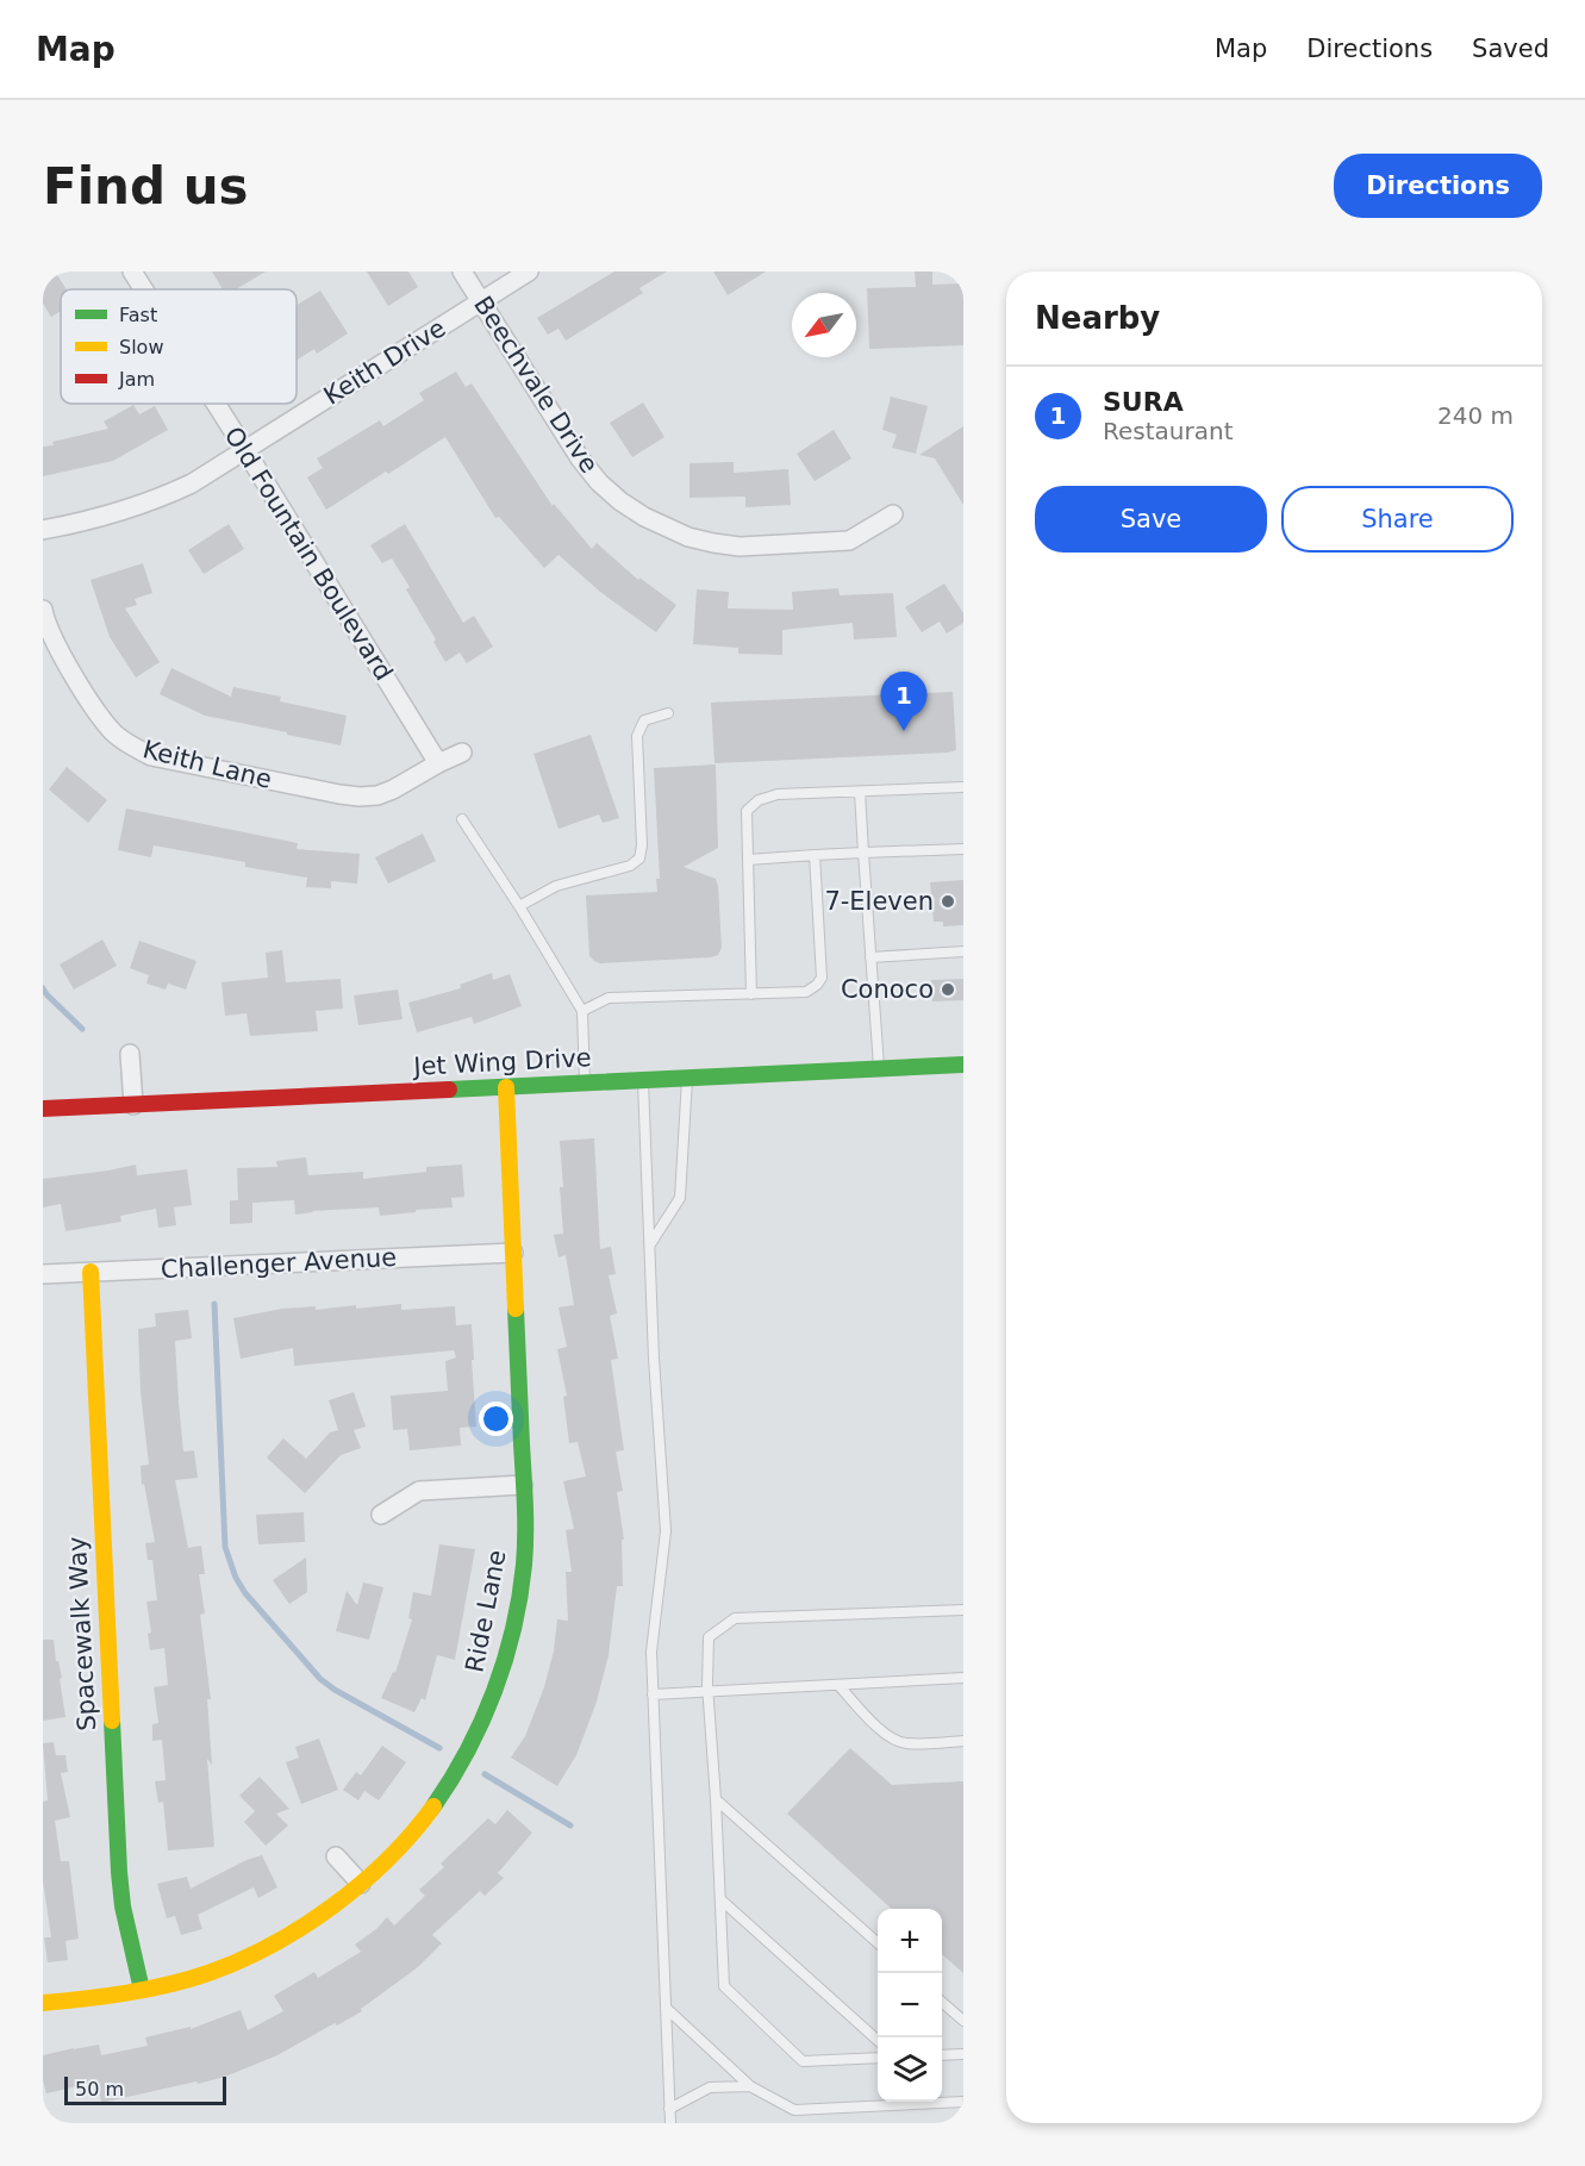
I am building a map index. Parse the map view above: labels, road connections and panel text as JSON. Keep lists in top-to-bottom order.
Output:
{
  "streets": {
    "street": [
      "Keith Drive",
      "Beechvale Drive",
      "Old Fountain Boulevard",
      "Keith Lane",
      "Jet Wing Drive",
      "Challenger Avenue",
      "Ride Lane",
      "Spacewalk Way"
    ]
  },
  "crossings": [
    ["Keith Drive", "Beechvale Drive"],
    ["Keith Drive", "Old Fountain Boulevard"],
    ["Old Fountain Boulevard", "Keith Lane"],
    ["Jet Wing Drive", "Ride Lane"],
    ["Challenger Avenue", "Ride Lane"],
    ["Challenger Avenue", "Spacewalk Way"],
    ["Ride Lane", "Spacewalk Way"]
  ],
  "places": ["7-Eleven", "Conoco"],
  "legend": ["Fast", "Slow", "Jam"],
  "scale_bar": "50 m",
  "north": "bottom left",
  "page": {
    "header": "Map",
    "nav": ["Map", "Directions", "Saved"],
    "buttons": [
      "Directions",
      ["Save", "Share"]
    ],
    "title": "Find us",
    "heading": "Nearby",
    "list": [
      {
        "mark": "1",
        "name": "SURA",
        "note": "Restaurant",
        "value": "240 m"
      }
    ],
    "pins": "1",
    "map_buttons": ["+", "−"],
    "scale": "50 m"
  }
}
